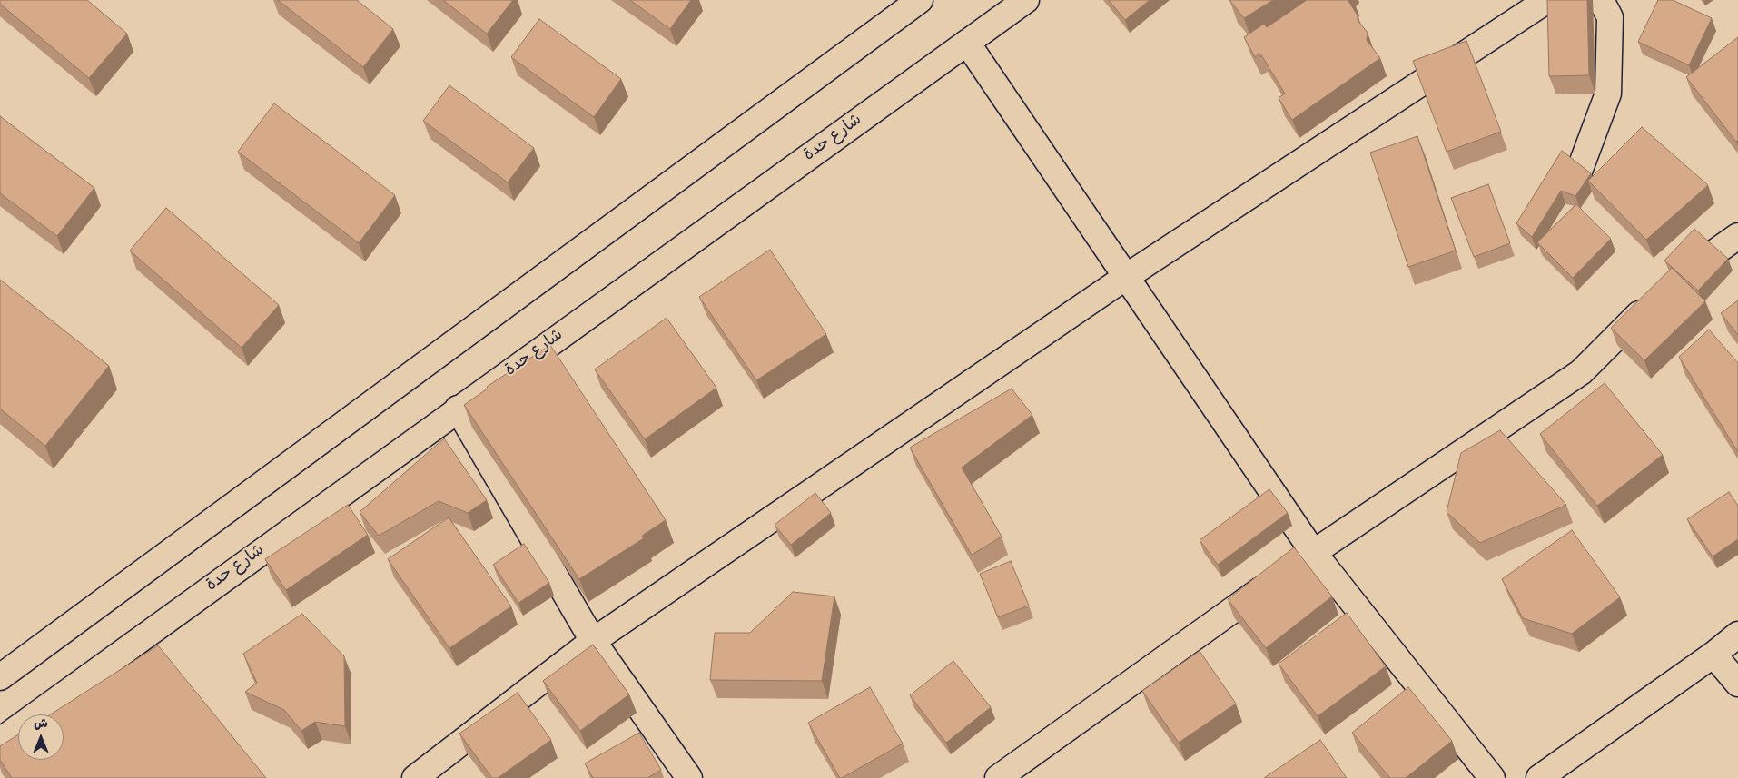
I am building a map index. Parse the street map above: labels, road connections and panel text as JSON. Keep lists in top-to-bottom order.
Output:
{
  "streets": {
    "street": ["شارع حدة"]
  },
  "north": "top"
}
